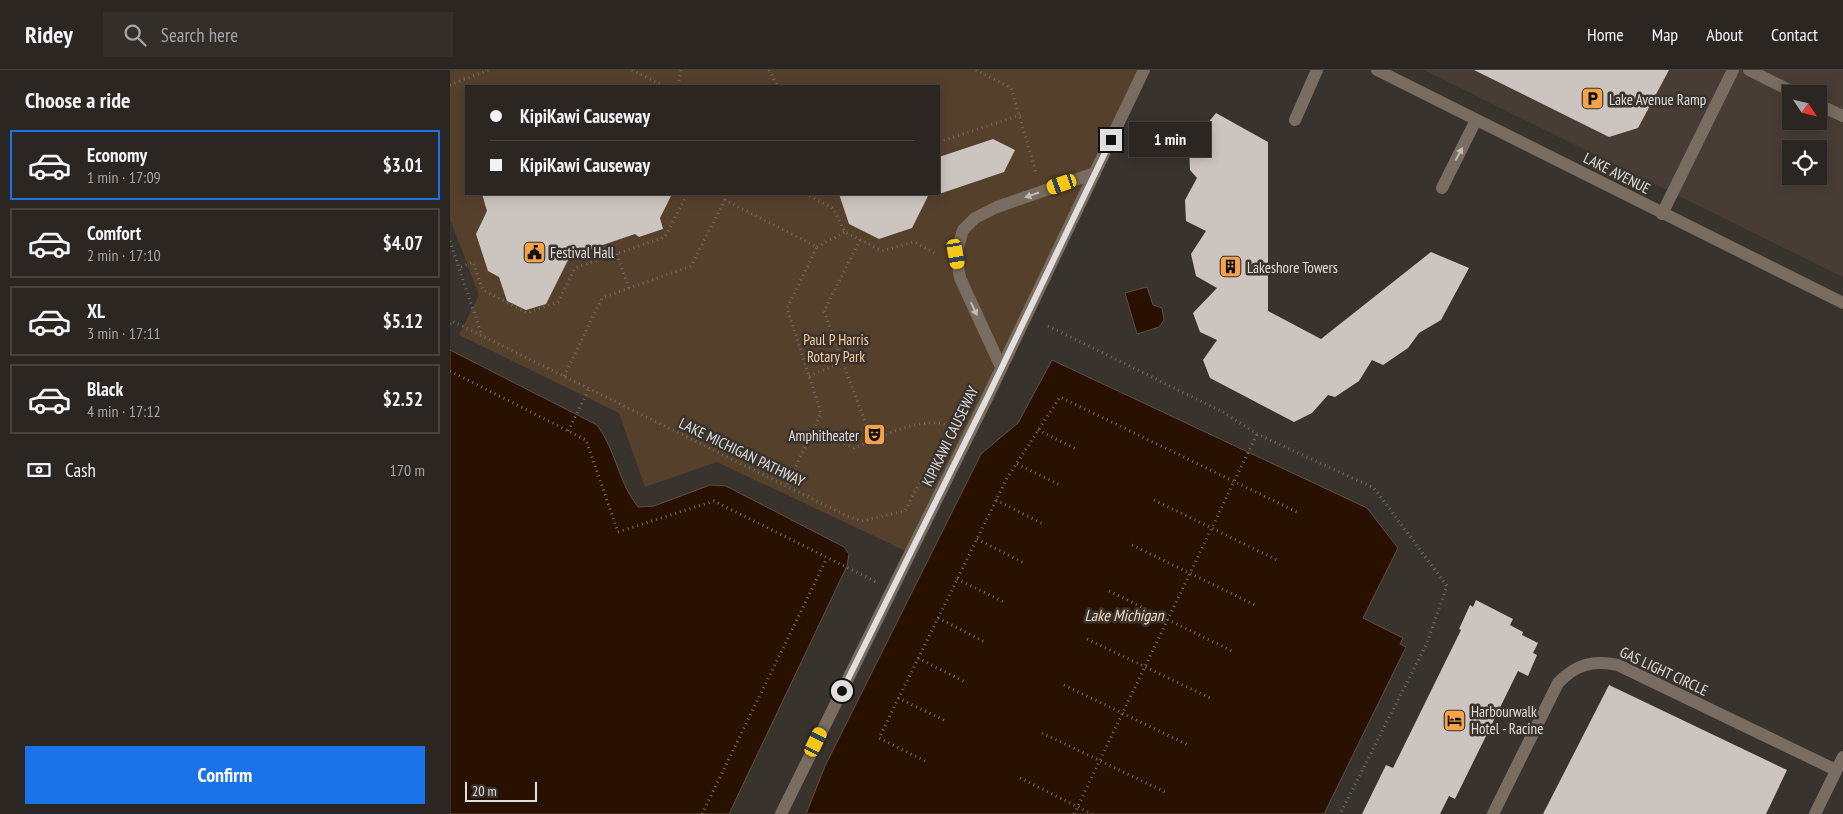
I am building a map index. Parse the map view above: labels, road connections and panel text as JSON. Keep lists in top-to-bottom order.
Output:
{
  "streets": {
    "street": ["LAKE AVENUE", "KIPIKAWI CAUSEWAY", "GAS LIGHT CIRCLE"],
    "path": ["LAKE MICHIGAN PATHWAY"]
  },
  "water": ["Lake Michigan"],
  "parks": ["Paul P Harris Rotary Park"],
  "places": {
    "parking": ["Lake Avenue Ramp"],
    "public building": ["Festival Hall"],
    "building": ["Lakeshore Towers"],
    "theatre": ["Amphitheater"],
    "hotel": ["Harbourwalk Hotel - Racine"]
  },
  "scale_bar": "20 m",
  "north": "bottom right",
  "page": {
    "header": "Ridey",
    "search": "Search here",
    "nav": [
      "Home",
      "Map",
      "About",
      "Contact"
    ],
    "heading": "Choose a ride",
    "banner": ["KipiKawi Causeway", "KipiKawi Causeway"],
    "bubble": "1 min",
    "list": [
      {
        "name": "Economy",
        "note": "1 min · 17:09",
        "value": "$3.01"
      },
      {
        "name": "Comfort",
        "note": "2 min · 17:10",
        "value": "$4.07"
      },
      {
        "name": "XL",
        "note": "3 min · 17:11",
        "value": "$5.12"
      },
      {
        "name": "Black",
        "note": "4 min · 17:12",
        "value": "$2.52"
      }
    ],
    "pay": ["Cash", "170 m"],
    "buttons": "Confirm",
    "scale": "20 m"
  }
}
